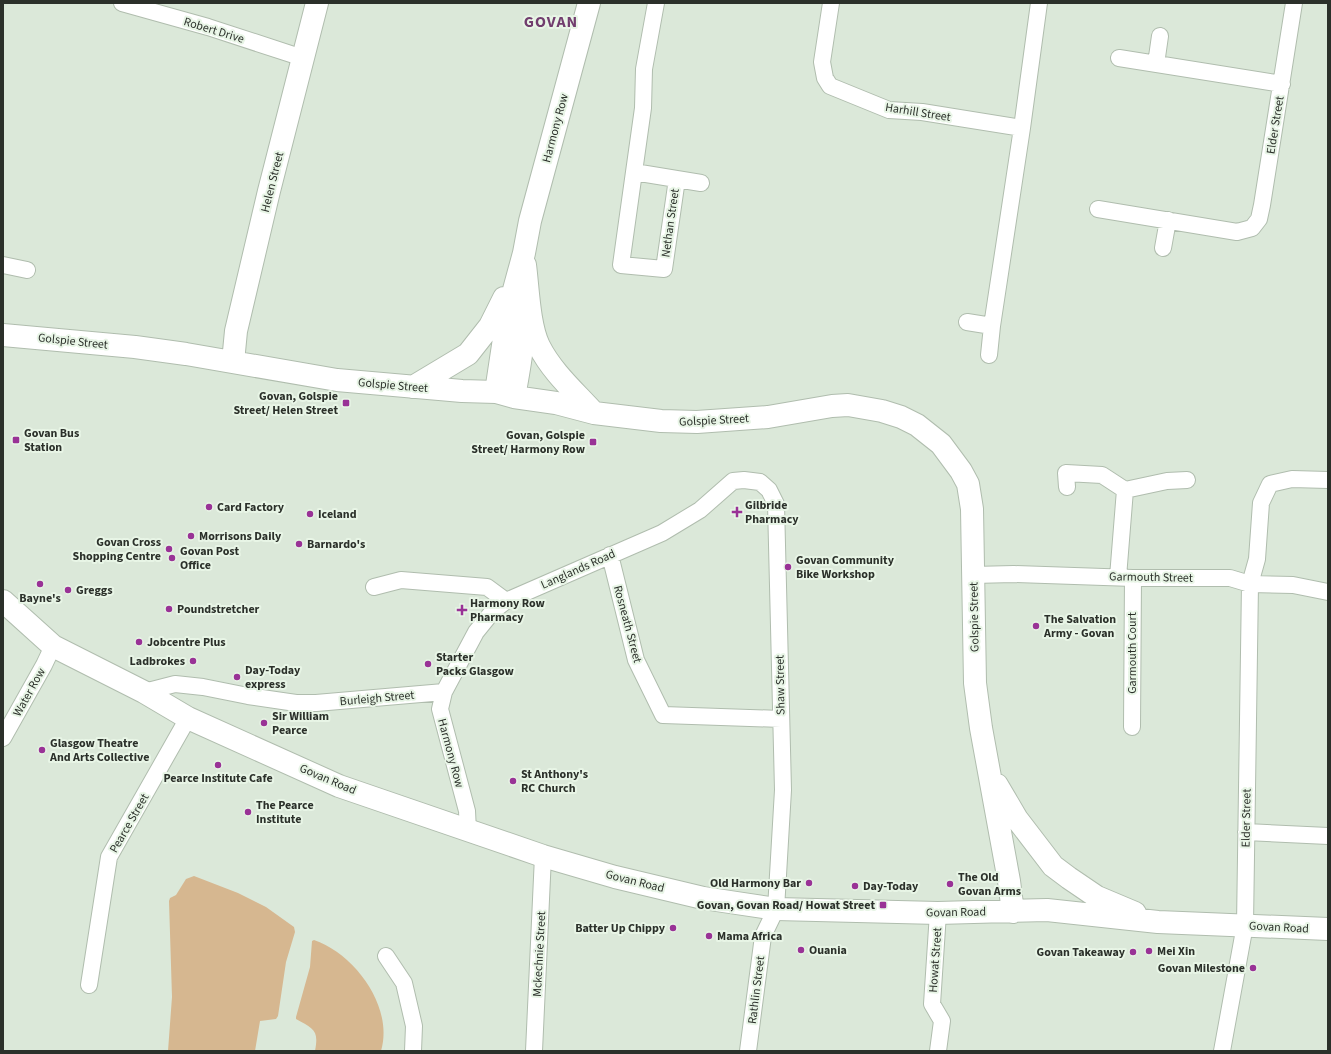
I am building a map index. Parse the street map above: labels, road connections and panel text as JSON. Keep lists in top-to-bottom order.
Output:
{
  "streets": {
    "street": [
      "Robert Drive",
      "Harhill Street",
      "Elder Street",
      "Harmony Row",
      "Helen Street",
      "Nethan Street",
      "Golspie Street",
      "Langlands Road",
      "Garmouth Street",
      "Rosneath Street",
      "Garmouth Court",
      "Shaw Street",
      "Water Row",
      "Burleigh Street",
      "Govan Road",
      "Pearce Street",
      "Mckechnie Street",
      "Howat Street",
      "Rathlin Street"
    ]
  },
  "crossings": [
    ["Robert Drive", "Helen Street"],
    ["Elder Street", "Garmouth Street"],
    ["Elder Street", "Govan Road"],
    ["Harmony Row", "Golspie Street"],
    ["Harmony Row", "Langlands Road"],
    ["Harmony Row", "Burleigh Street"],
    ["Harmony Row", "Govan Road"],
    ["Helen Street", "Golspie Street"],
    ["Golspie Street", "Garmouth Street"],
    ["Golspie Street", "Govan Road"],
    ["Langlands Road", "Rosneath Street"],
    ["Langlands Road", "Shaw Street"],
    ["Garmouth Street", "Garmouth Court"],
    ["Rosneath Street", "Shaw Street"],
    ["Shaw Street", "Govan Road"],
    ["Shaw Street", "Rathlin Street"],
    ["Water Row", "Govan Road"],
    ["Burleigh Street", "Govan Road"],
    ["Govan Road", "Pearce Street"],
    ["Govan Road", "Mckechnie Street"],
    ["Govan Road", "Howat Street"],
    ["Govan Road", "Rathlin Street"]
  ],
  "districts": ["GOVAN"],
  "places": {
    "transit": [
      "Govan, Golspie Street/ Helen Street",
      "Govan Bus Station",
      "Govan, Golspie Street/ Harmony Row",
      "Govan, Govan Road/ Howat Street"
    ],
    "other": [
      "Card Factory",
      "Iceland",
      "Morrisons Daily",
      "Barnardo's",
      "Govan Cross Shopping Centre",
      "Govan Post Office",
      "Govan Community Bike Workshop",
      "Bayne's",
      "Greggs",
      "Poundstretcher",
      "The Salvation Army - Govan",
      "Jobcentre Plus",
      "Ladbrokes",
      "Starter Packs Glasgow",
      "Day-Today express",
      "Sir William Pearce",
      "Glasgow Theatre And Arts Collective",
      "Pearce Institute Cafe",
      "St Anthony's RC Church",
      "The Pearce Institute",
      "Old Harmony Bar",
      "The Old Govan Arms",
      "Day-Today",
      "Batter Up Chippy",
      "Mama Africa",
      "Ouania",
      "Mei Xin",
      "Govan Takeaway",
      "Govan Milestone"
    ],
    "health": ["Gilbride Pharmacy", "Harmony Row Pharmacy"]
  }
}
